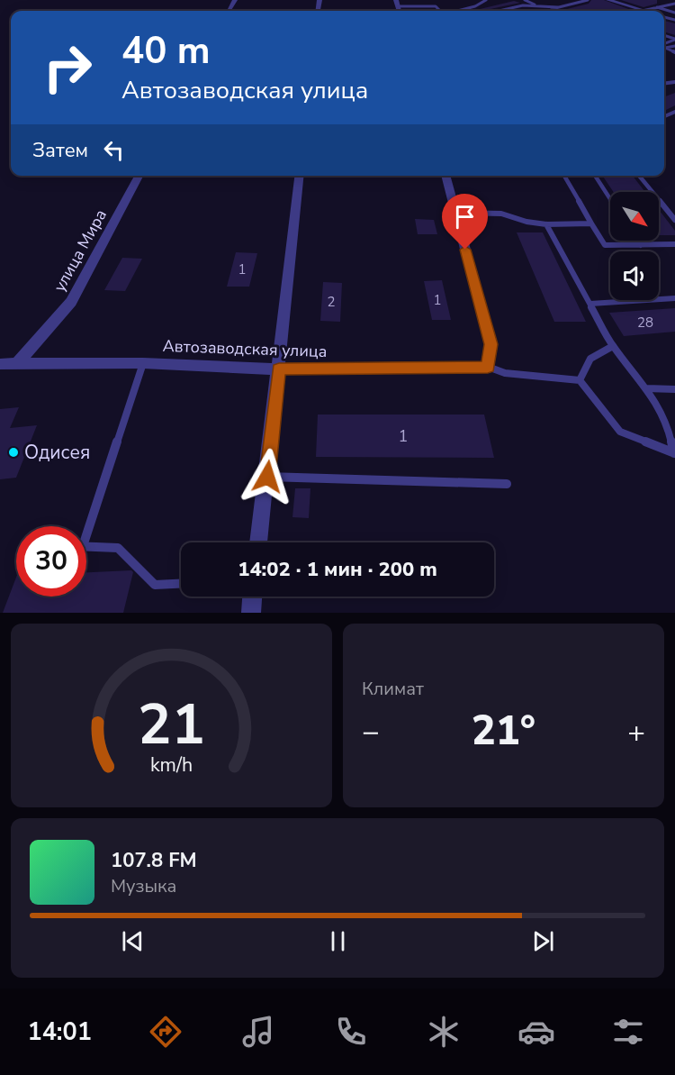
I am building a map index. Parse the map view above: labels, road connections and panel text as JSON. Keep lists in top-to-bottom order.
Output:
{
  "streets": {
    "street": ["улица Мира", "Автозаводская улица"]
  },
  "crossings": [
    ["улица Мира", "Автозаводская улица"]
  ],
  "places": ["Одисея"],
  "house_numbers": [
    "1",
    "1",
    "2",
    "28",
    "1"
  ],
  "north": "bottom right",
  "page": {
    "turn": ["40 m", "Автозаводская улица"],
    "then": "Затем",
    "limit": "30",
    "trip": "14:02 · 1 мин · 200 m",
    "tile": "Климат",
    "heat": ["−", "21°", "+"],
    "song": ["107.8 FM", "Музыка"],
    "tabs": "14:01",
    "gauge": ["21", "km/h"]
  }
}
